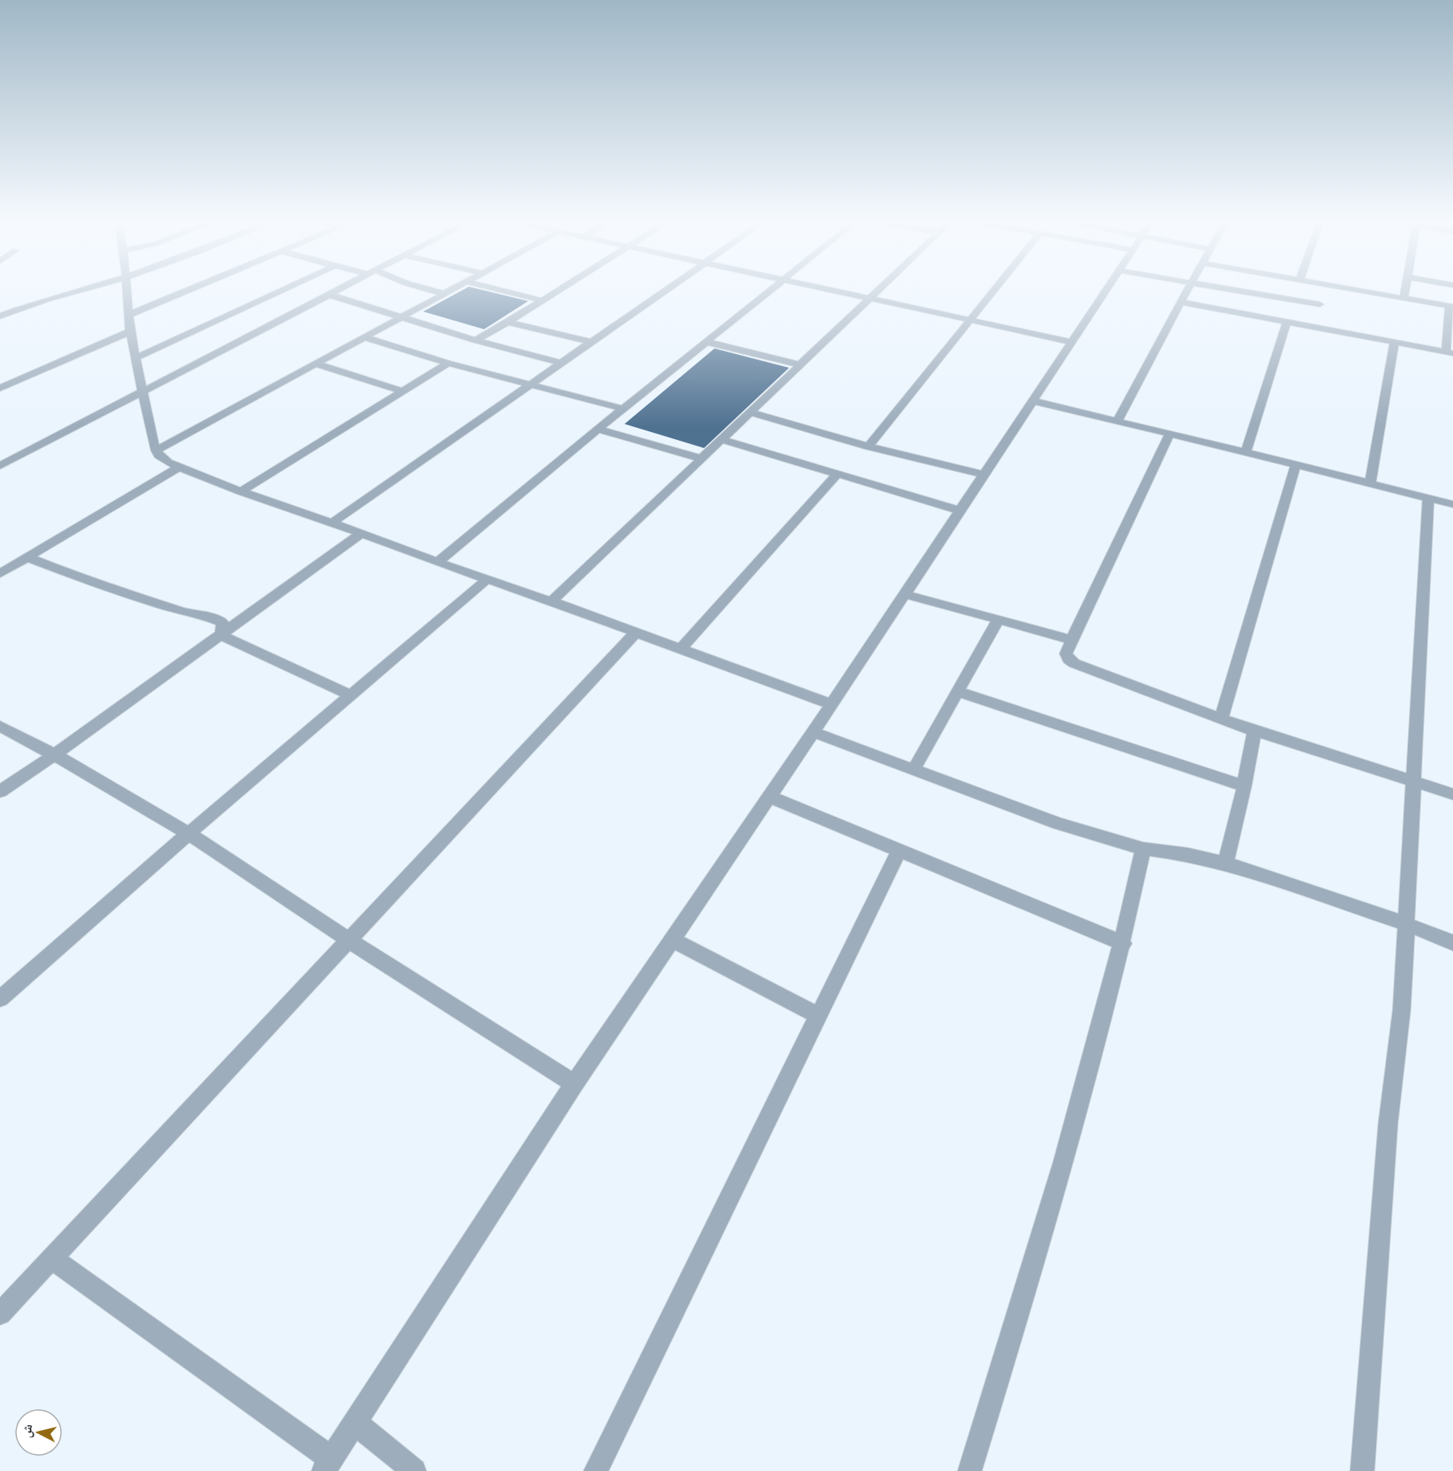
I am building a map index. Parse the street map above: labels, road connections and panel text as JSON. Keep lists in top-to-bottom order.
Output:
{
  "north": "left"
}
